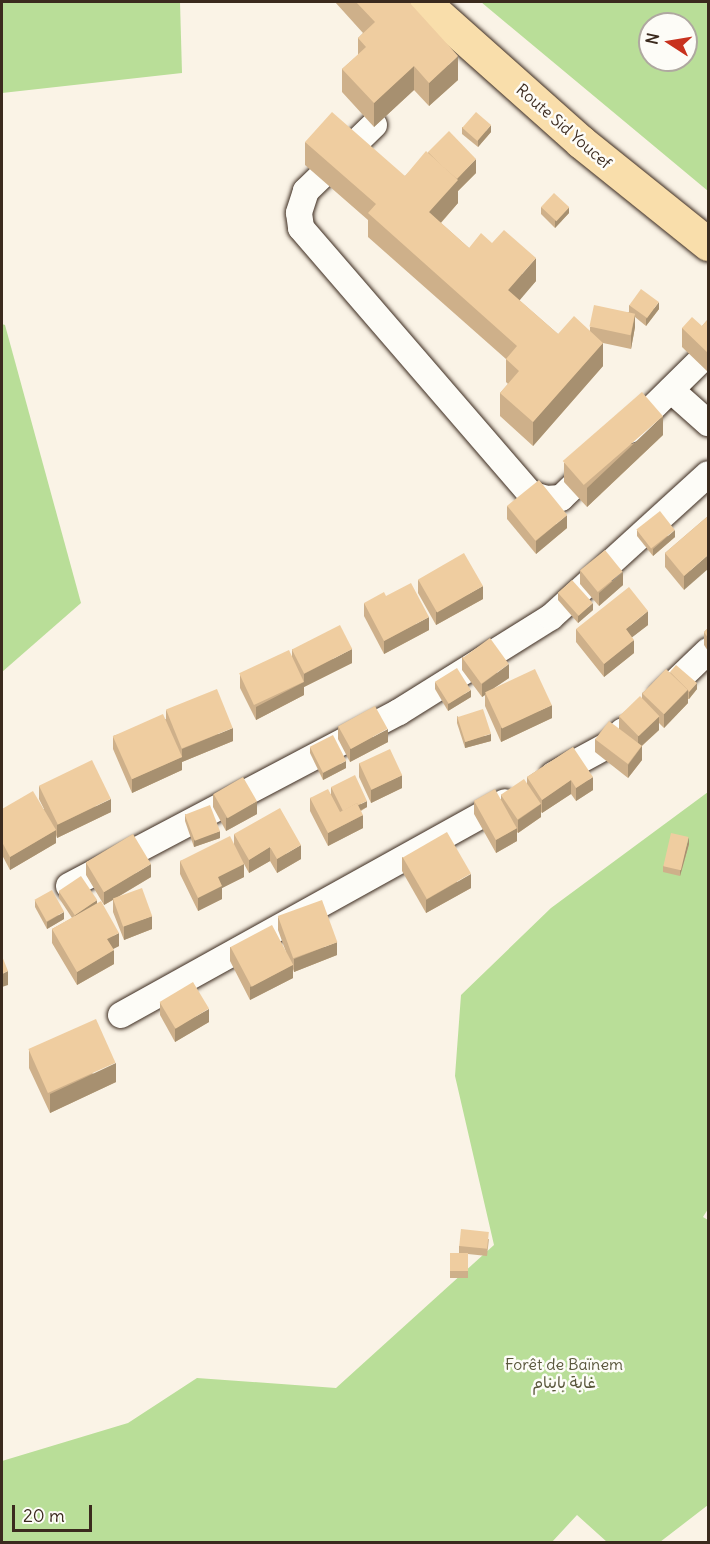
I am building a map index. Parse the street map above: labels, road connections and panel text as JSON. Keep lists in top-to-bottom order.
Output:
{
  "streets": {
    "main road": ["Route Sid Youcef"]
  },
  "parks": ["Forêt de Baïnem غابة باينام"],
  "scale_bar": "20 m",
  "north": "left"
}
